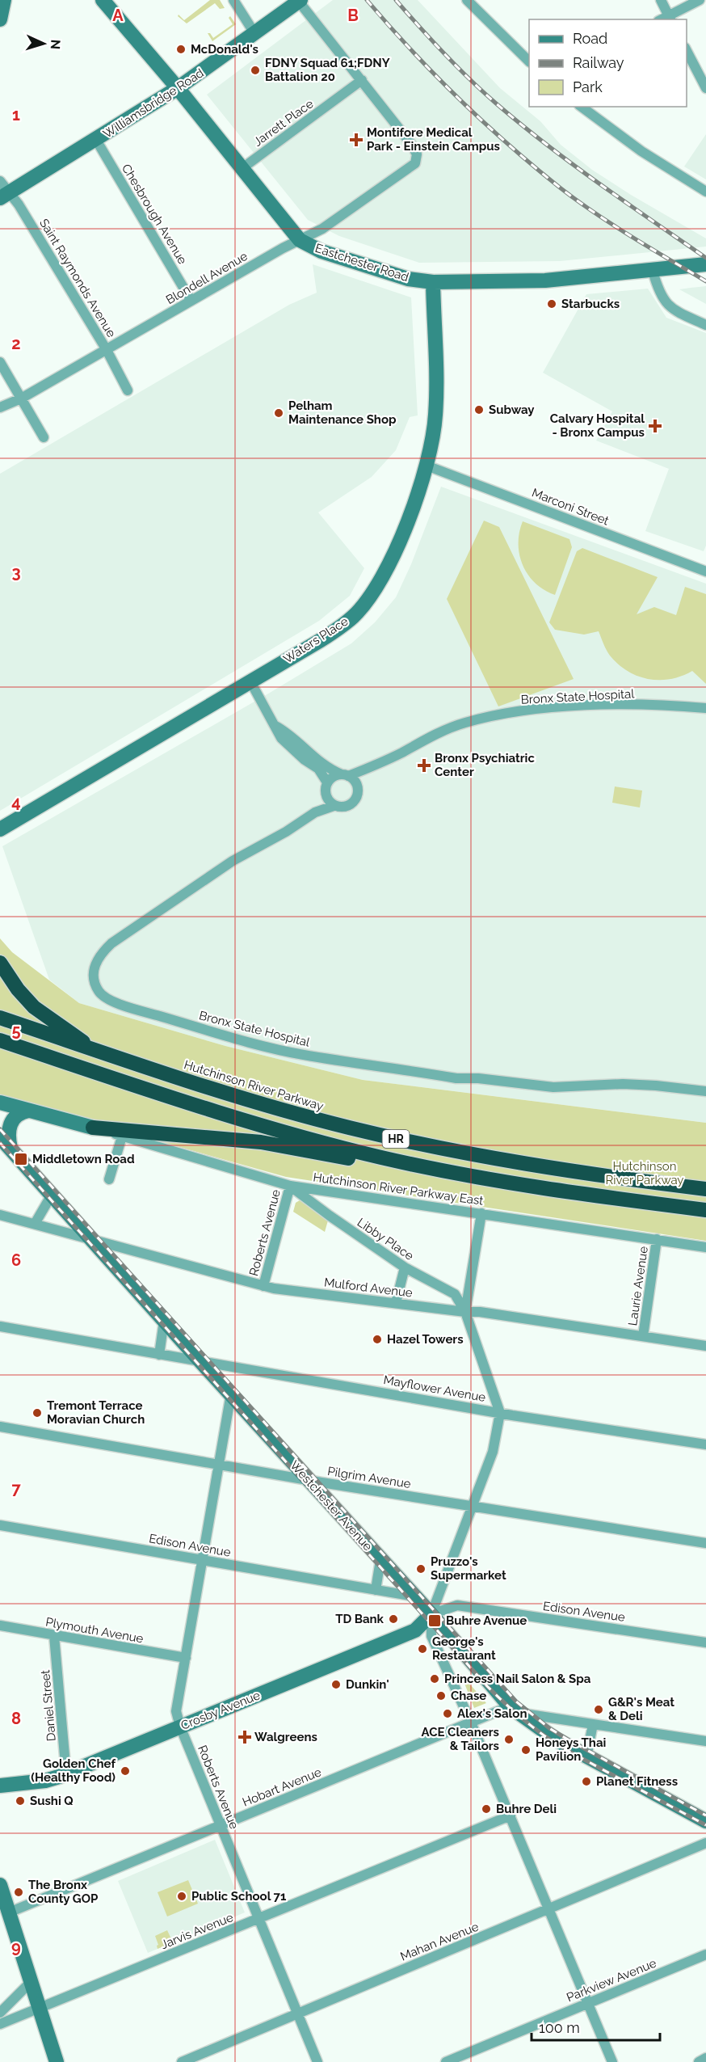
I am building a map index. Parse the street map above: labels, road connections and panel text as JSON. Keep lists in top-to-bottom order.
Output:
{
  "streets": {
    "highway": ["Hutchinson River Parkway", "HR"],
    "main road": [
      "Williamsbridge Road",
      "Eastchester Road",
      "Waters Place",
      "Westchester Avenue",
      "Crosby Avenue"
    ],
    "street": [
      "Jarrett Place",
      "Chesbrough Avenue",
      "Saint Raymonds Avenue",
      "Blondell Avenue",
      "Marconi Street",
      "Bronx State Hospital",
      "Hutchinson River Parkway East",
      "Roberts Avenue",
      "Libby Place",
      "Laurie Avenue",
      "Mulford Avenue",
      "Mayflower Avenue",
      "Pilgrim Avenue",
      "Edison Avenue",
      "Plymouth Avenue",
      "Daniel Street",
      "Hobart Avenue",
      "Jarvis Avenue",
      "Mahan Avenue",
      "Parkview Avenue"
    ]
  },
  "crossings": [
    ["Williamsbridge Road", "Chesbrough Avenue"],
    ["Williamsbridge Road", "Eastchester Road"],
    ["Williamsbridge Road", "Saint Raymonds Avenue"],
    ["Jarrett Place", "Eastchester Road"],
    ["Jarrett Place", "Blondell Avenue"],
    ["Chesbrough Avenue", "Blondell Avenue"],
    ["Eastchester Road", "Blondell Avenue"],
    ["Eastchester Road", "Waters Place"],
    ["Saint Raymonds Avenue", "Blondell Avenue"],
    ["Marconi Street", "Waters Place"],
    ["Hutchinson River Parkway East", "Roberts Avenue"],
    ["Hutchinson River Parkway East", "Libby Place"],
    ["Hutchinson River Parkway East", "Laurie Avenue"],
    ["Roberts Avenue", "Libby Place"],
    ["Roberts Avenue", "Mulford Avenue"],
    ["Roberts Avenue", "Pilgrim Avenue"],
    ["Roberts Avenue", "Westchester Avenue"],
    ["Roberts Avenue", "Edison Avenue"],
    ["Roberts Avenue", "Plymouth Avenue"],
    ["Roberts Avenue", "Crosby Avenue"],
    ["Roberts Avenue", "Hobart Avenue"],
    ["Roberts Avenue", "Jarvis Avenue"],
    ["Roberts Avenue", "Mahan Avenue"],
    ["Libby Place", "Mulford Avenue"],
    ["Laurie Avenue", "Mulford Avenue"],
    ["Mulford Avenue", "Westchester Avenue"],
    ["Mayflower Avenue", "Westchester Avenue"],
    ["Pilgrim Avenue", "Westchester Avenue"],
    ["Westchester Avenue", "Edison Avenue"],
    ["Westchester Avenue", "Crosby Avenue"],
    ["Westchester Avenue", "Hobart Avenue"],
    ["Edison Avenue", "Crosby Avenue"],
    ["Plymouth Avenue", "Daniel Street"],
    ["Daniel Street", "Crosby Avenue"]
  ],
  "parks": ["Hutchinson River Parkway"],
  "places": {
    "other": [
      "McDonald's",
      "FDNY Squad 61;FDNY Battalion 20",
      "Starbucks",
      "Subway",
      "Pelham Maintenance Shop",
      "Hazel Towers",
      "Tremont Terrace Moravian Church",
      "Pruzzo's Supermarket",
      "TD Bank",
      "George's Restaurant",
      "Princess Nail Salon & Spa",
      "Dunkin'",
      "Chase",
      "G&R's Meat & Deli",
      "Alex's Salon",
      "ACE Cleaners & Tailors",
      "Honeys Thai Pavilion",
      "Golden Chef (Healthy Food)",
      "Planet Fitness",
      "Sushi Q",
      "Buhre Deli",
      "The Bronx County GOP",
      "Public School 71"
    ],
    "health": [
      "Montifore Medical Park - Einstein Campus",
      "Calvary Hospital - Bronx Campus",
      "Bronx Psychiatric Center",
      "Walgreens"
    ],
    "transit": ["Middletown Road", "Buhre Avenue"]
  },
  "legend": ["Road", "Railway", "Park"],
  "scale_bar": "100 m",
  "north": "right",
  "grid": {
    "columns": ["A", "B"],
    "rows": [
      "1",
      "2",
      "3",
      "4",
      "5",
      "6",
      "7",
      "8",
      "9"
    ]
  }
}
